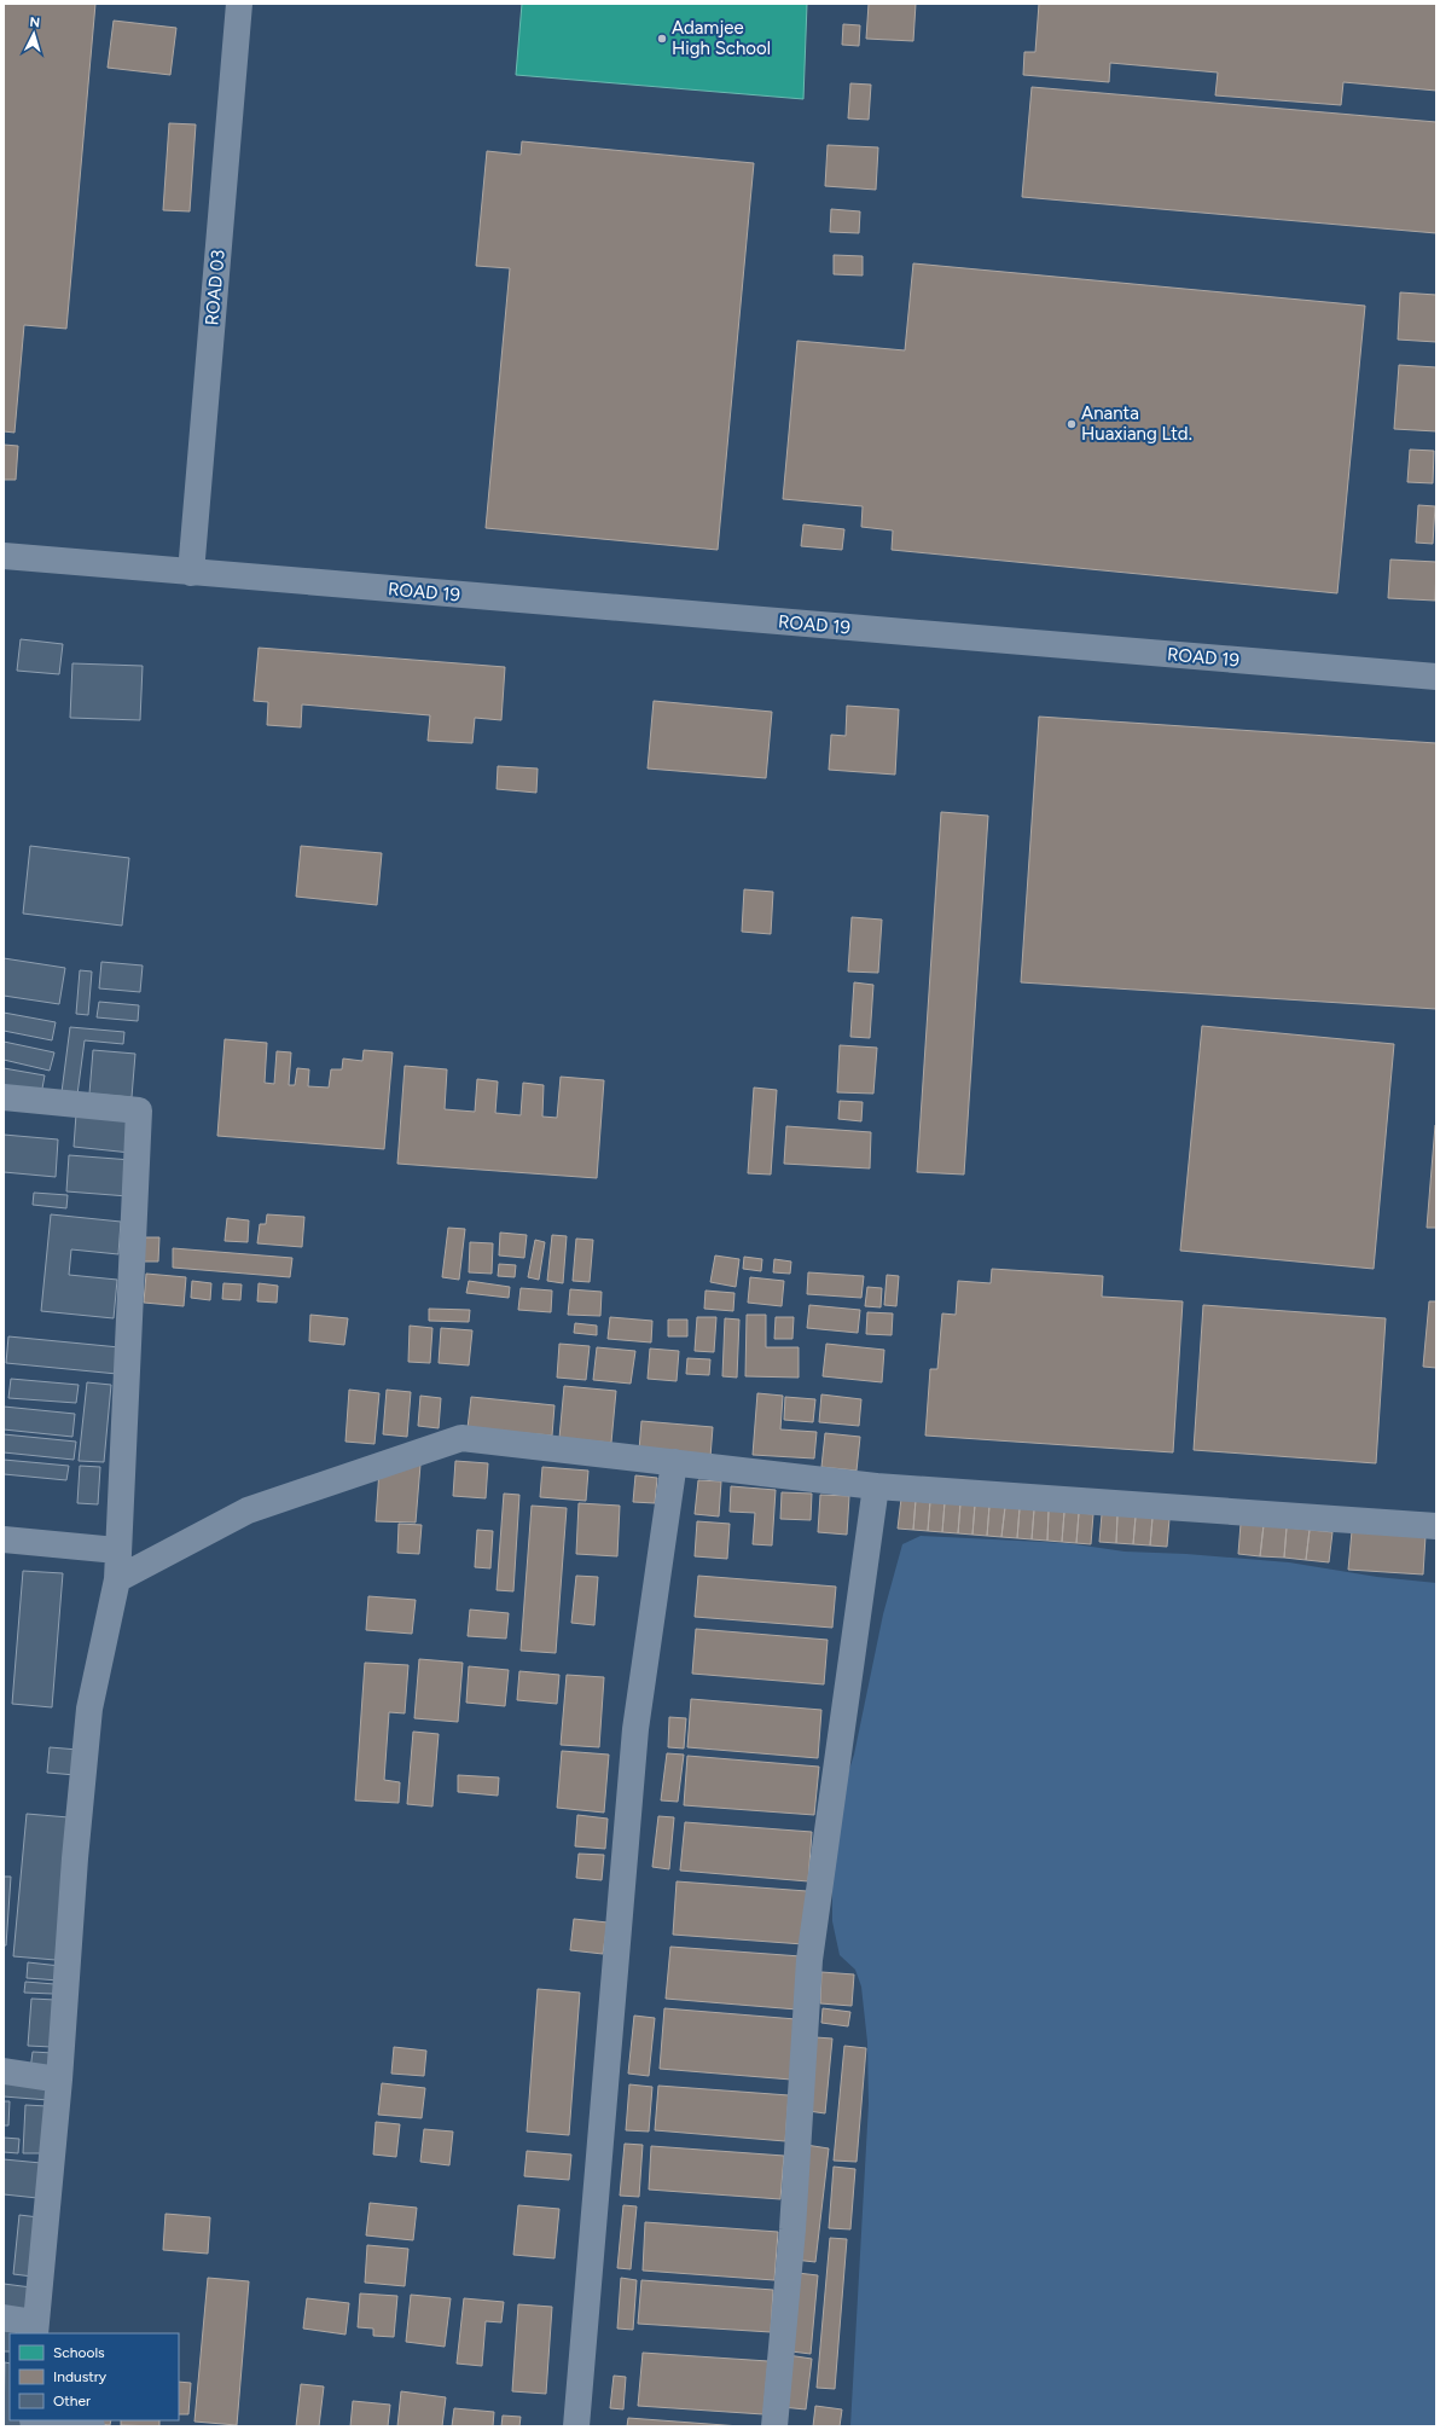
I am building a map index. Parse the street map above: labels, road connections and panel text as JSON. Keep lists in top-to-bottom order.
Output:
{
  "streets": {
    "street": ["ROAD 03", "ROAD 19"]
  },
  "crossings": [
    ["ROAD 03", "ROAD 19"]
  ],
  "places": ["Adamjee High School", "Ananta Huaxiang Ltd."],
  "legend": ["Schools", "Industry", "Other"],
  "north": "top"
}
